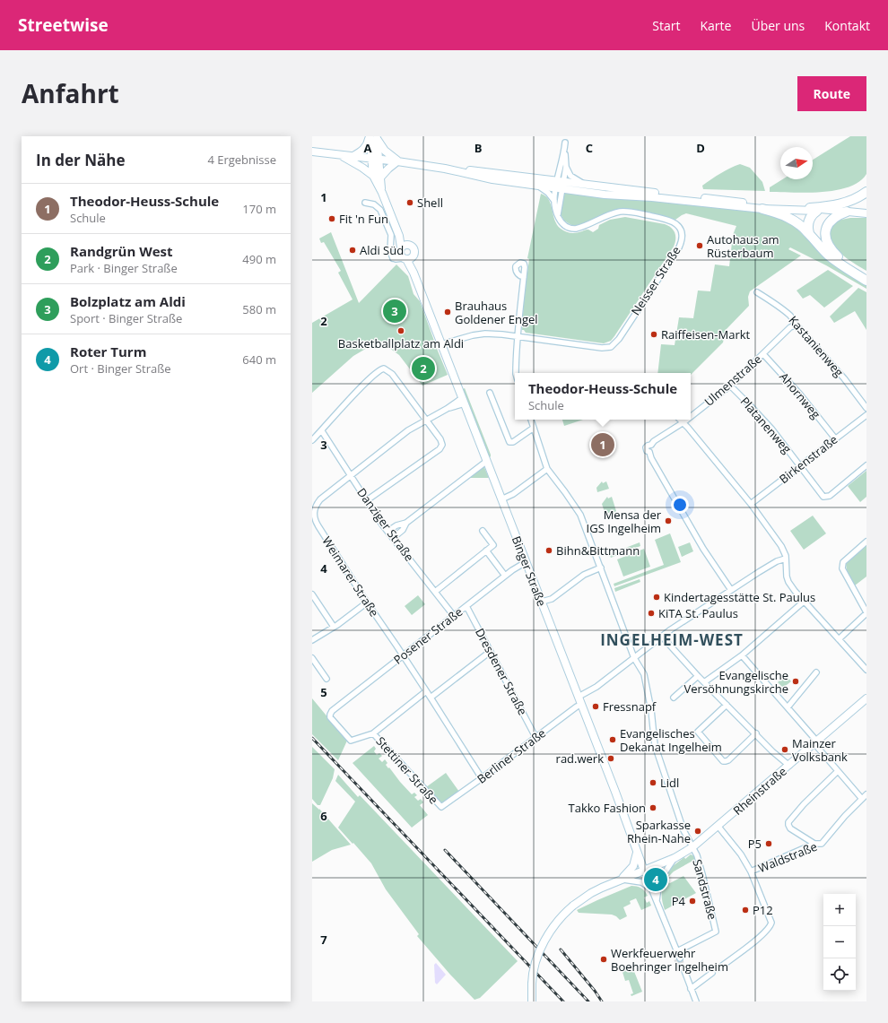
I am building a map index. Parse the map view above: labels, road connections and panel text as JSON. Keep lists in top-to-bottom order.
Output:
{
  "streets": {
    "main road": ["Binger Straße", "Rheinstraße"],
    "street": [
      "Neisser Straße",
      "Kastanienweg",
      "Ulmenstraße",
      "Ahornweg",
      "Platanenweg",
      "Birkenstraße",
      "Danziger Straße",
      "Weimarer Straße",
      "Posener Straße",
      "Dresdener Straße",
      "Berliner Straße",
      "Stettiner Straße",
      "Waldstraße",
      "Sandstraße"
    ]
  },
  "crossings": [
    ["Neisser Straße", "Binger Straße"],
    ["Kastanienweg", "Ulmenstraße"],
    ["Ulmenstraße", "Ahornweg"],
    ["Ulmenstraße", "Platanenweg"],
    ["Ahornweg", "Birkenstraße"],
    ["Platanenweg", "Birkenstraße"],
    ["Danziger Straße", "Weimarer Straße"],
    ["Danziger Straße", "Posener Straße"],
    ["Binger Straße", "Weimarer Straße"],
    ["Binger Straße", "Posener Straße"],
    ["Binger Straße", "Berliner Straße"],
    ["Binger Straße", "Rheinstraße"],
    ["Binger Straße", "Sandstraße"],
    ["Weimarer Straße", "Posener Straße"],
    ["Weimarer Straße", "Berliner Straße"],
    ["Posener Straße", "Dresdener Straße"],
    ["Posener Straße", "Stettiner Straße"],
    ["Dresdener Straße", "Berliner Straße"],
    ["Berliner Straße", "Stettiner Straße"],
    ["Rheinstraße", "Sandstraße"]
  ],
  "districts": ["INGELHEIM-WEST"],
  "places": [
    "Shell",
    "Fit 'n Fun",
    "Autohaus am Rüsterbaum",
    "Aldi Süd",
    "Brauhaus Goldener Engel",
    "Basketballplatz am Aldi",
    "Raiffeisen-Markt",
    "Mensa der IGS Ingelheim",
    "Bihn&Bittmann",
    "Kindertagesstätte St. Paulus",
    "KiTA St. Paulus",
    "Evangelische Versöhnungskirche",
    "Fressnapf",
    "Evangelisches Dekanat Ingelheim",
    "Mainzer Volksbank",
    "rad.werk",
    "Lidl",
    "Takko Fashion",
    "Sparkasse Rhein-Nahe",
    "P5",
    "P4",
    "P12",
    "Werkfeuerwehr Boehringer Ingelheim"
  ],
  "north": "right",
  "page": {
    "header": "Streetwise",
    "nav": [
      "Start",
      "Karte",
      "Über uns",
      "Kontakt"
    ],
    "title": "Anfahrt",
    "buttons": "Route",
    "heading": ["In der Nähe", "4 Ergebnisse"],
    "list": [
      {
        "mark": "1",
        "name": "Theodor-Heuss-Schule",
        "note": "Schule",
        "value": "170 m"
      },
      {
        "mark": "2",
        "name": "Randgrün West",
        "note": "Park · Binger Straße",
        "value": "490 m"
      },
      {
        "mark": "3",
        "name": "Bolzplatz am Aldi",
        "note": "Sport · Binger Straße",
        "value": "580 m"
      },
      {
        "mark": "4",
        "name": "Roter Turm",
        "note": "Ort · Binger Straße",
        "value": "640 m"
      }
    ],
    "pins": [
      "3",
      "2",
      "1",
      "4"
    ],
    "popup": ["Theodor-Heuss-Schule", "Schule"],
    "map_buttons": ["+", "−"]
  },
  "grid": {
    "columns": [
      "A",
      "B",
      "C",
      "D"
    ],
    "rows": [
      "1",
      "2",
      "3",
      "4",
      "5",
      "6",
      "7"
    ]
  }
}
